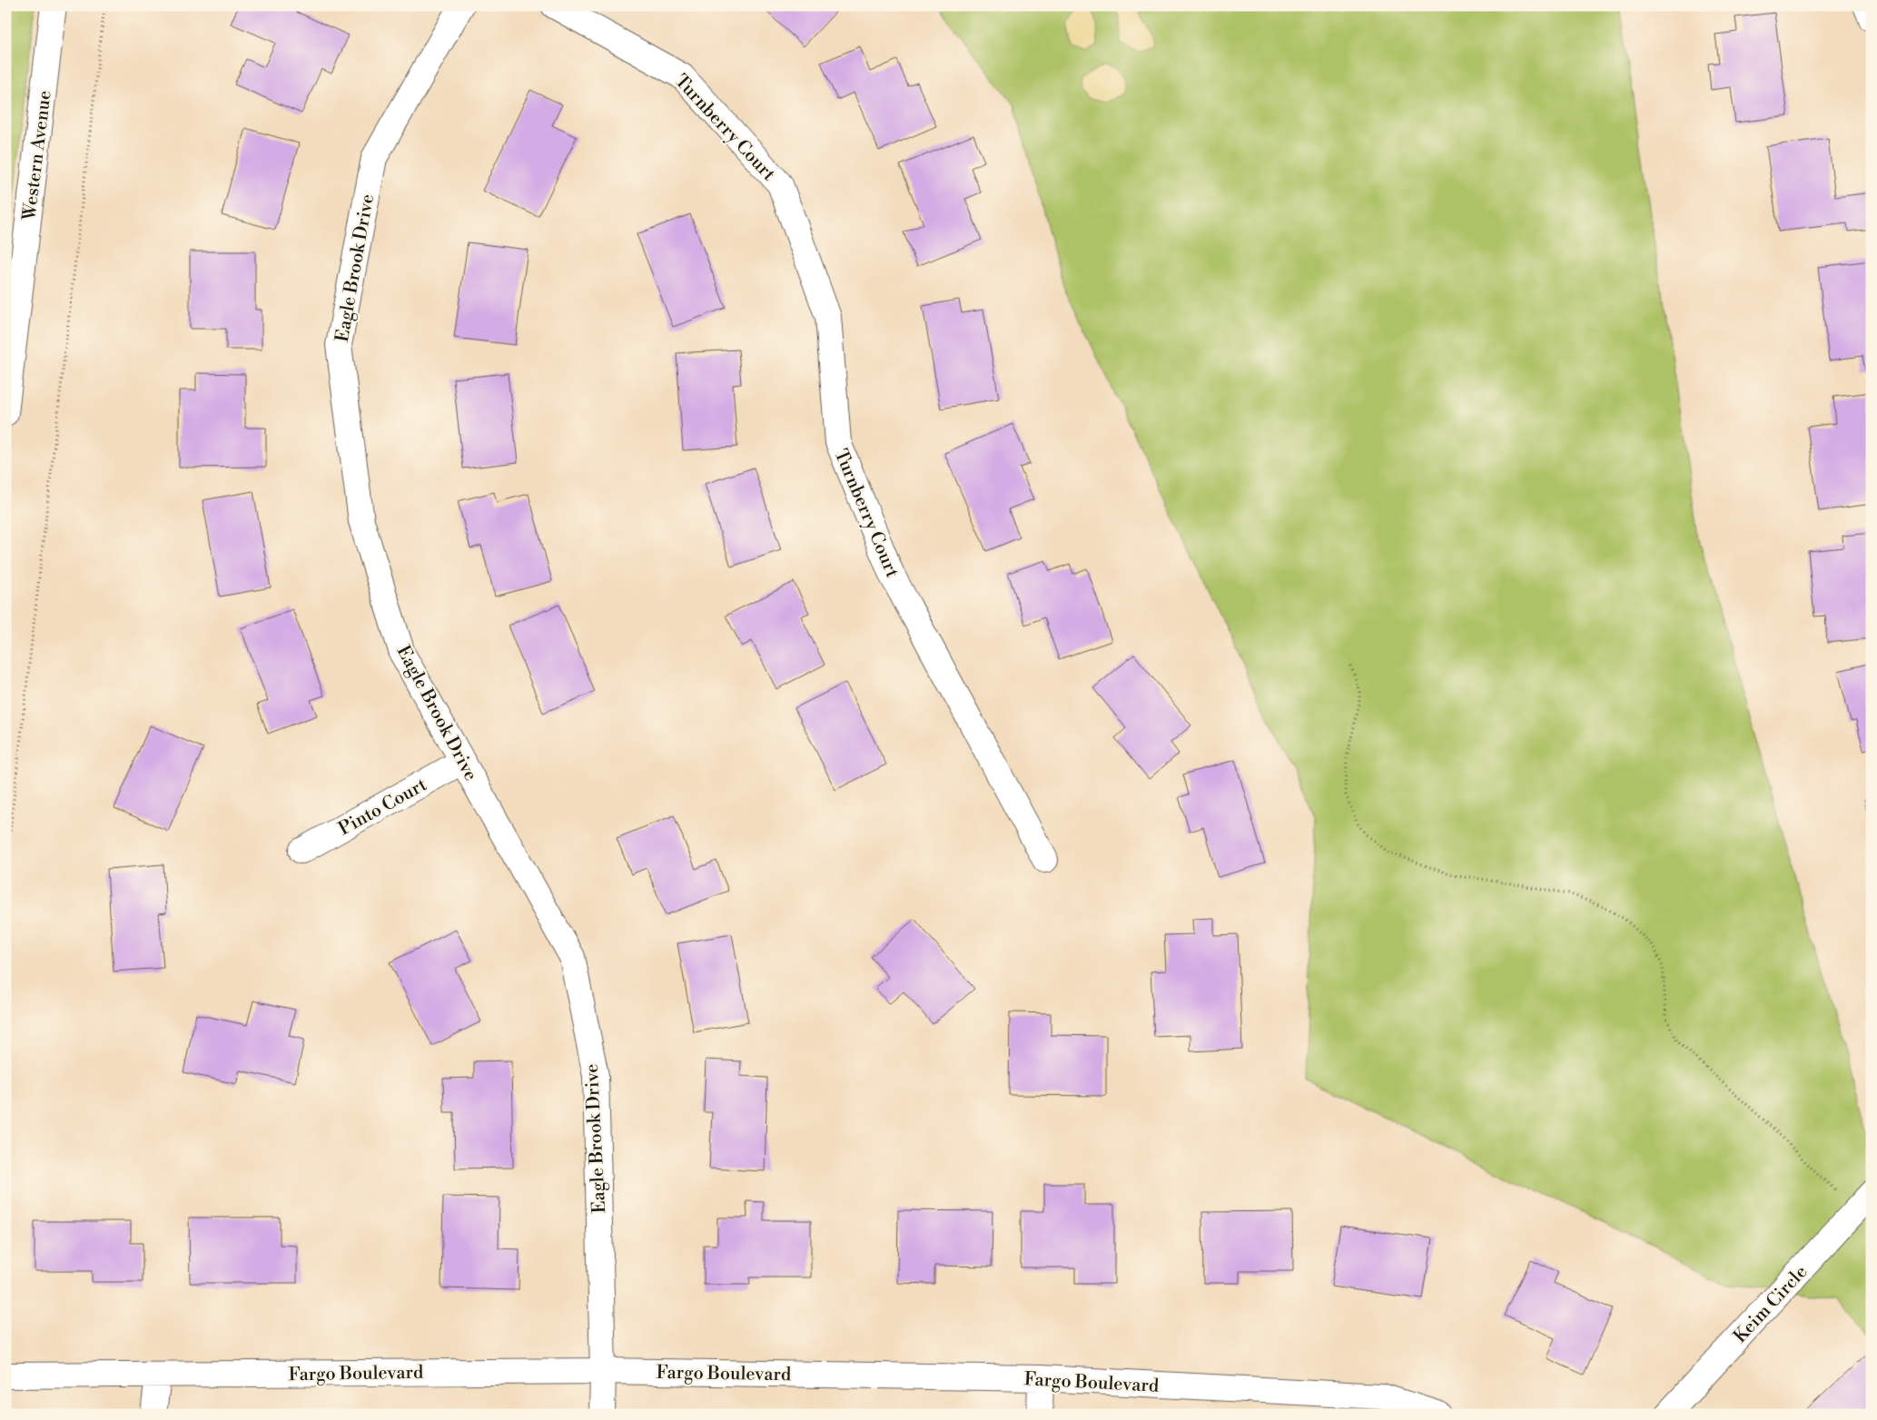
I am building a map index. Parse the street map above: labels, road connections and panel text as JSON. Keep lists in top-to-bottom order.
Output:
{
  "streets": {
    "street": [
      "Turnberry Court",
      "Western Avenue",
      "Eagle Brook Drive",
      "Pinto Court",
      "Keim Circle",
      "Fargo Boulevard"
    ]
  },
  "crossings": [
    ["Eagle Brook Drive", "Pinto Court"],
    ["Eagle Brook Drive", "Fargo Boulevard"]
  ]
}
